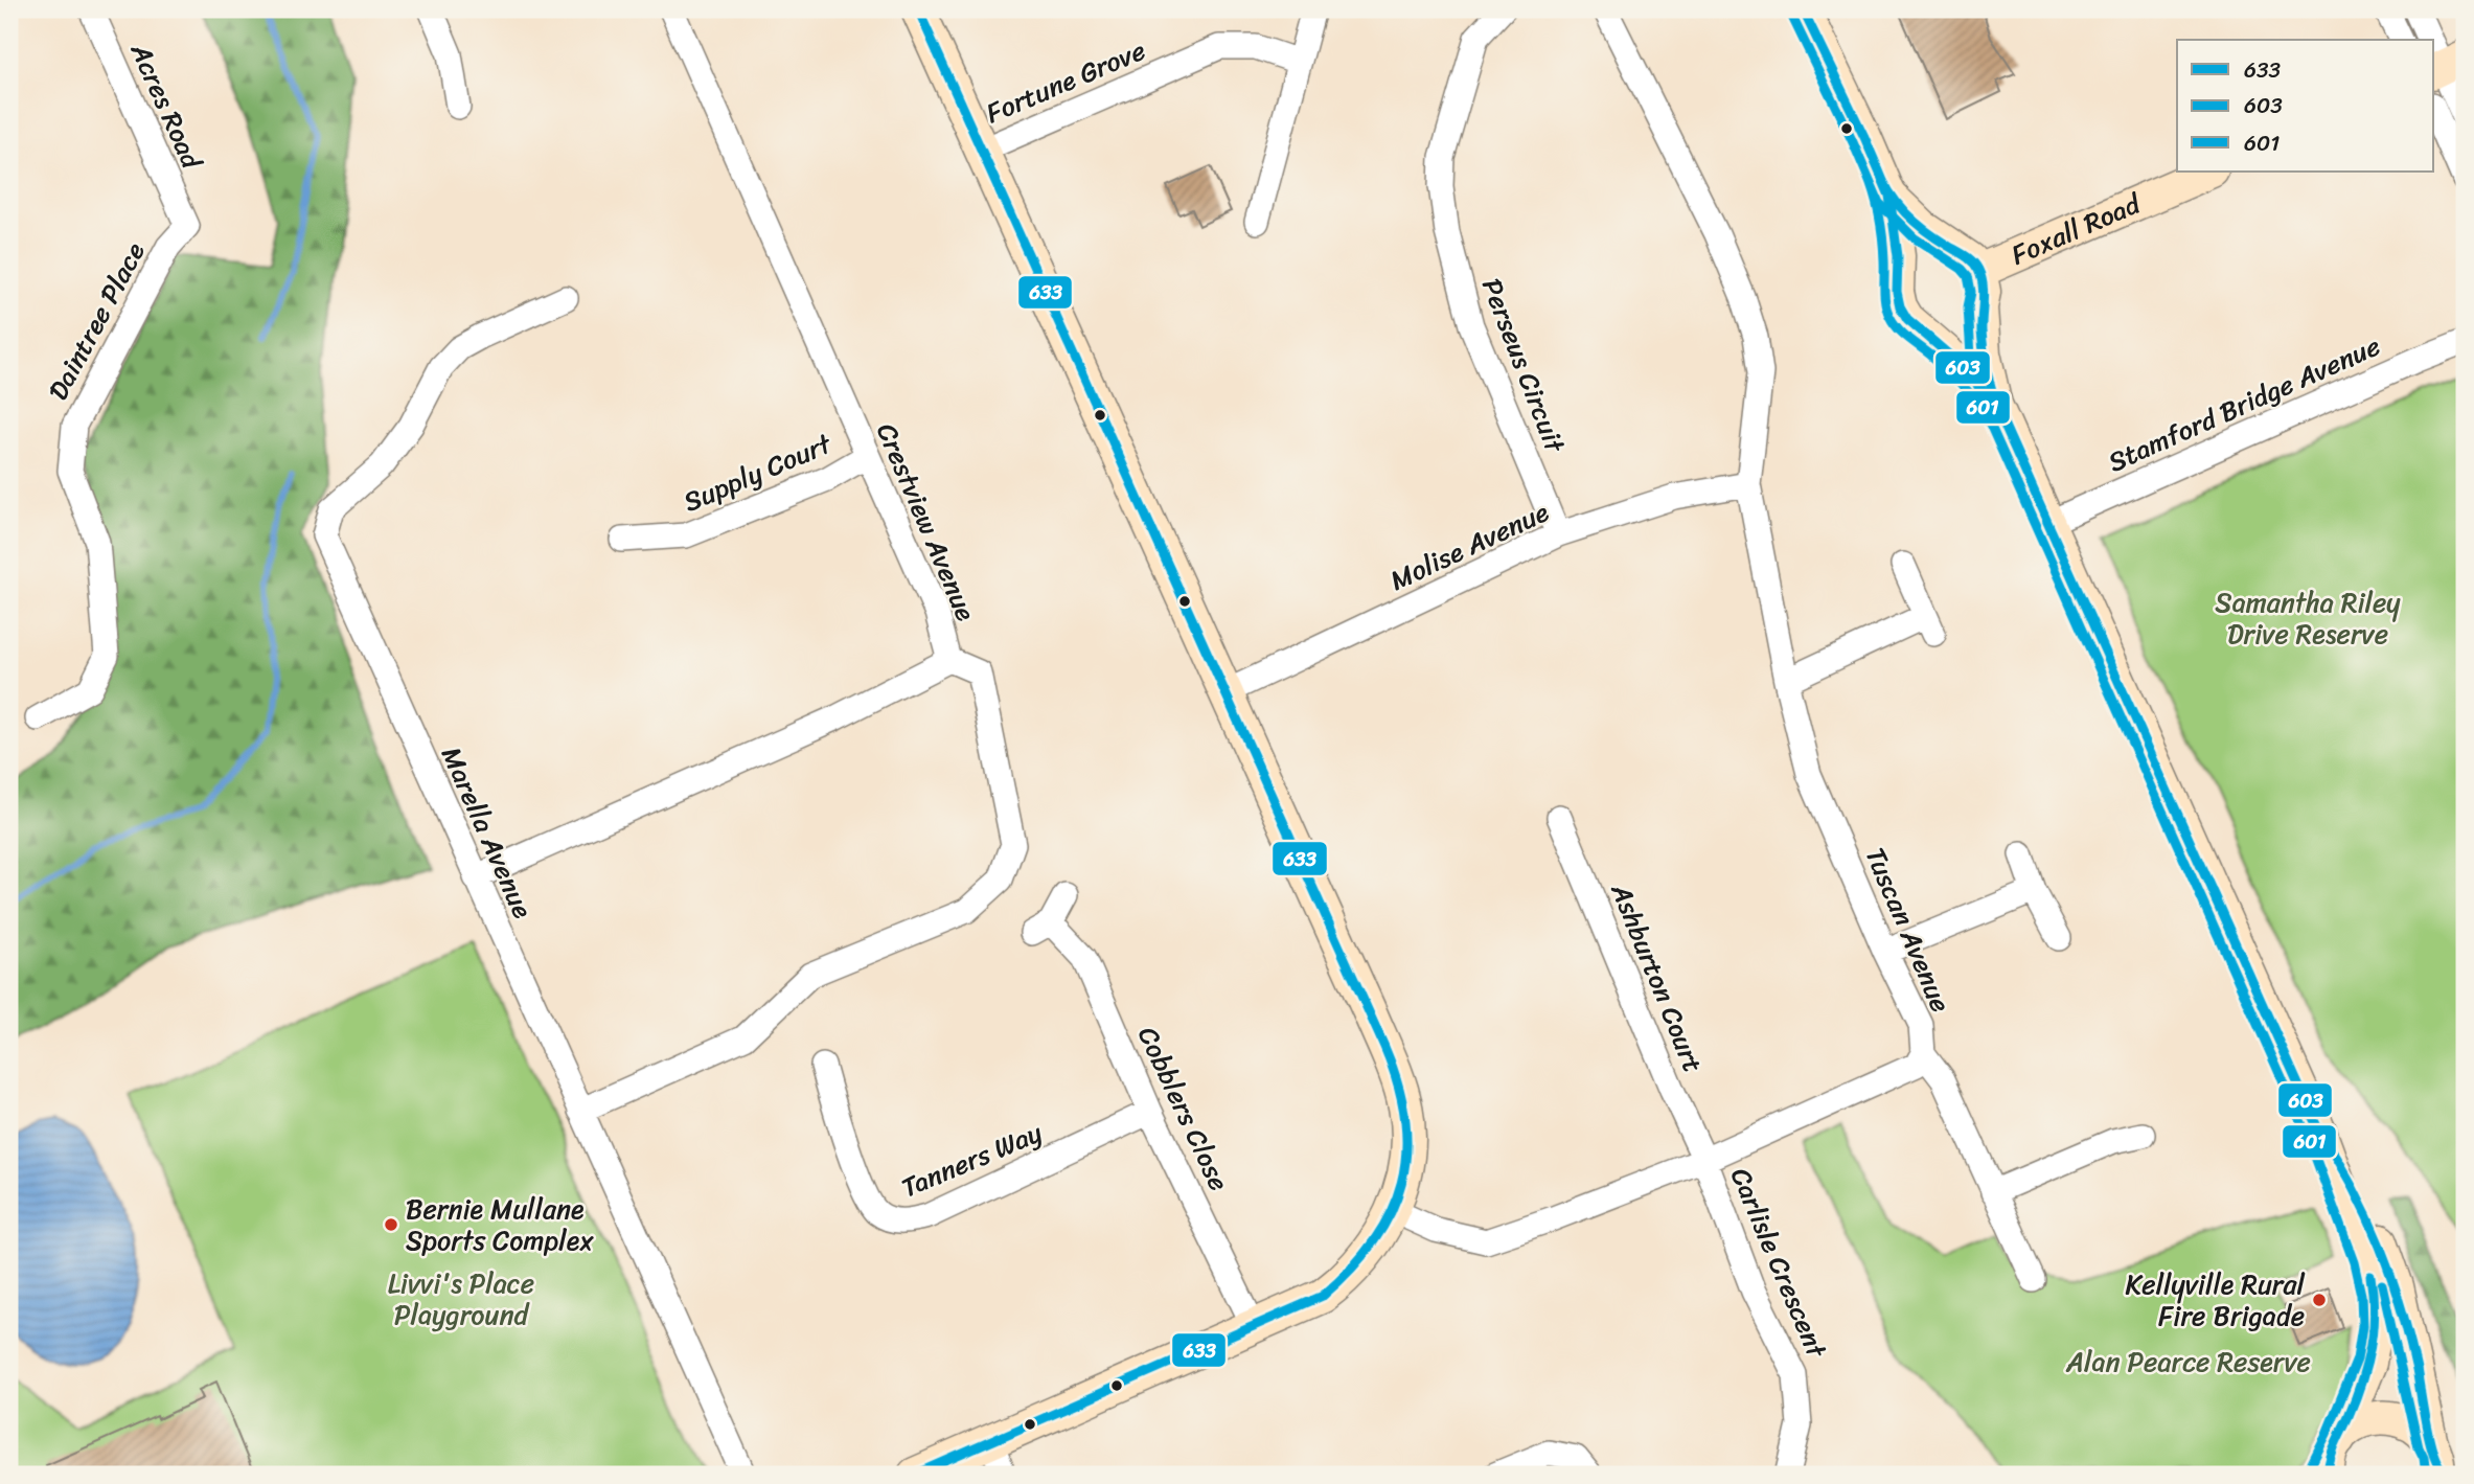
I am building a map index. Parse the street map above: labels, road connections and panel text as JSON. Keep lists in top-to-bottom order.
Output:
{
  "streets": {
    "main road": ["Foxall Road"],
    "street": [
      "Fortune Grove",
      "Acres Road",
      "Daintree Place",
      "Perseus Circuit",
      "Stamford Bridge Avenue",
      "Supply Court",
      "Crestview Avenue",
      "Molise Avenue",
      "Marella Avenue",
      "Tuscan Avenue",
      "Ashburton Court",
      "Cobblers Close",
      "Tanners Way",
      "Carlisle Crescent"
    ]
  },
  "crossings": [
    ["Acres Road", "Daintree Place"],
    ["Perseus Circuit", "Molise Avenue"],
    ["Supply Court", "Crestview Avenue"],
    ["Crestview Avenue", "Marella Avenue"],
    ["Molise Avenue", "Tuscan Avenue"],
    ["Tuscan Avenue", "Ashburton Court"],
    ["Tuscan Avenue", "Carlisle Crescent"],
    ["Ashburton Court", "Carlisle Crescent"],
    ["Cobblers Close", "Tanners Way"]
  ],
  "parks": ["Samantha Riley Drive Reserve", "Livvi's Place Playground", "Alan Pearce Reserve"],
  "places": ["Bernie Mullane Sports Complex", "Kellyville Rural Fire Brigade"],
  "lines": ["transit line 633", "transit line 603", "transit line 601"],
  "legend": ["633", "603", "601"]
}
